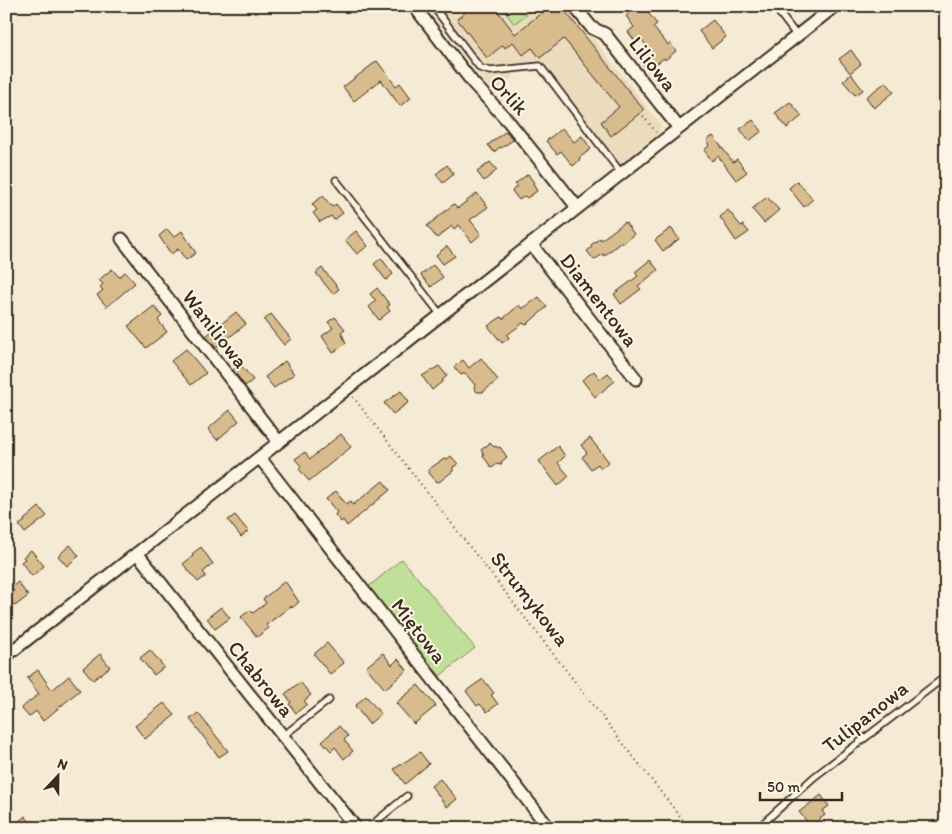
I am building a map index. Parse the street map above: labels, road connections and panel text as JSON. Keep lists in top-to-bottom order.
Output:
{
  "streets": {
    "street": [
      "Liliowa",
      "Orlik",
      "Diamentowa",
      "Waniliowa",
      "Miętowa",
      "Chabrowa"
    ],
    "lane": ["Tulipanowa"],
    "path": ["Strumykowa"]
  },
  "scale_bar": "50 m",
  "north": "top"
}
